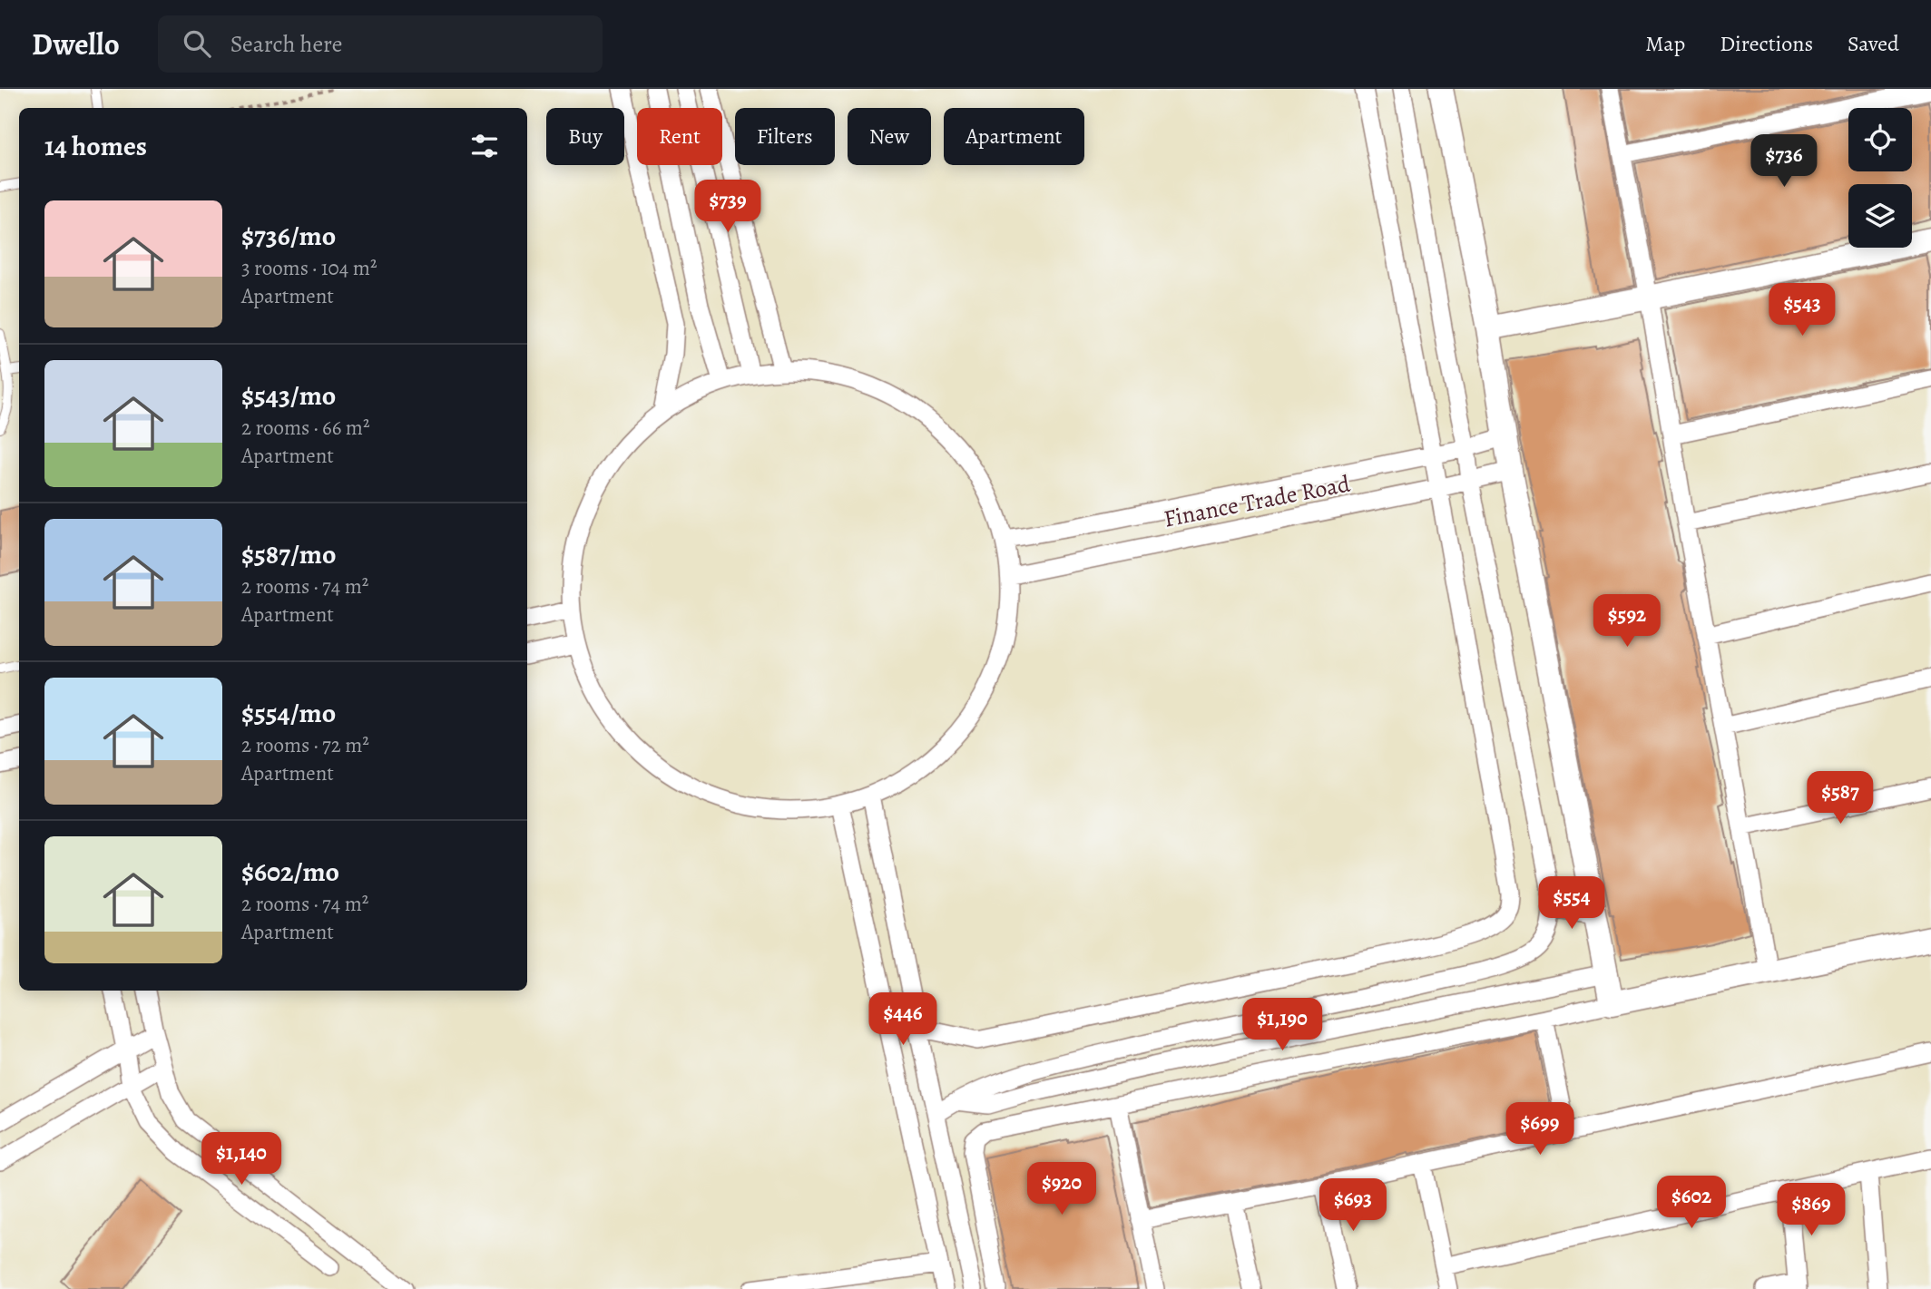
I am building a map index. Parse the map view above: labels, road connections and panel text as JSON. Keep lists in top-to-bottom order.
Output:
{
  "streets": {
    "street": ["Finance Trade Road"]
  },
  "page": {
    "header": "Dwello",
    "search": "Search here",
    "nav": ["Map", "Directions", "Saved"],
    "chip": [
      "Buy",
      "Rent",
      "Filters",
      "New",
      "Apartment"
    ],
    "heading": "14 homes",
    "price": [
      "$736",
      "$739",
      "$543",
      "$592",
      "$587",
      "$554",
      "$446",
      "$1,190",
      "$699",
      "$1,140",
      "$920",
      "$602",
      "$693",
      "$869"
    ],
    "list": [
      {
        "name": "$736/mo",
        "note": "3 rooms · 104 m² · Apartment"
      },
      {
        "name": "$543/mo",
        "note": "2 rooms · 66 m² · Apartment"
      },
      {
        "name": "$587/mo",
        "note": "2 rooms · 74 m² · Apartment"
      },
      {
        "name": "$554/mo",
        "note": "2 rooms · 72 m² · Apartment"
      },
      {
        "name": "$602/mo",
        "note": "2 rooms · 74 m² · Apartment"
      }
    ]
  }
}
